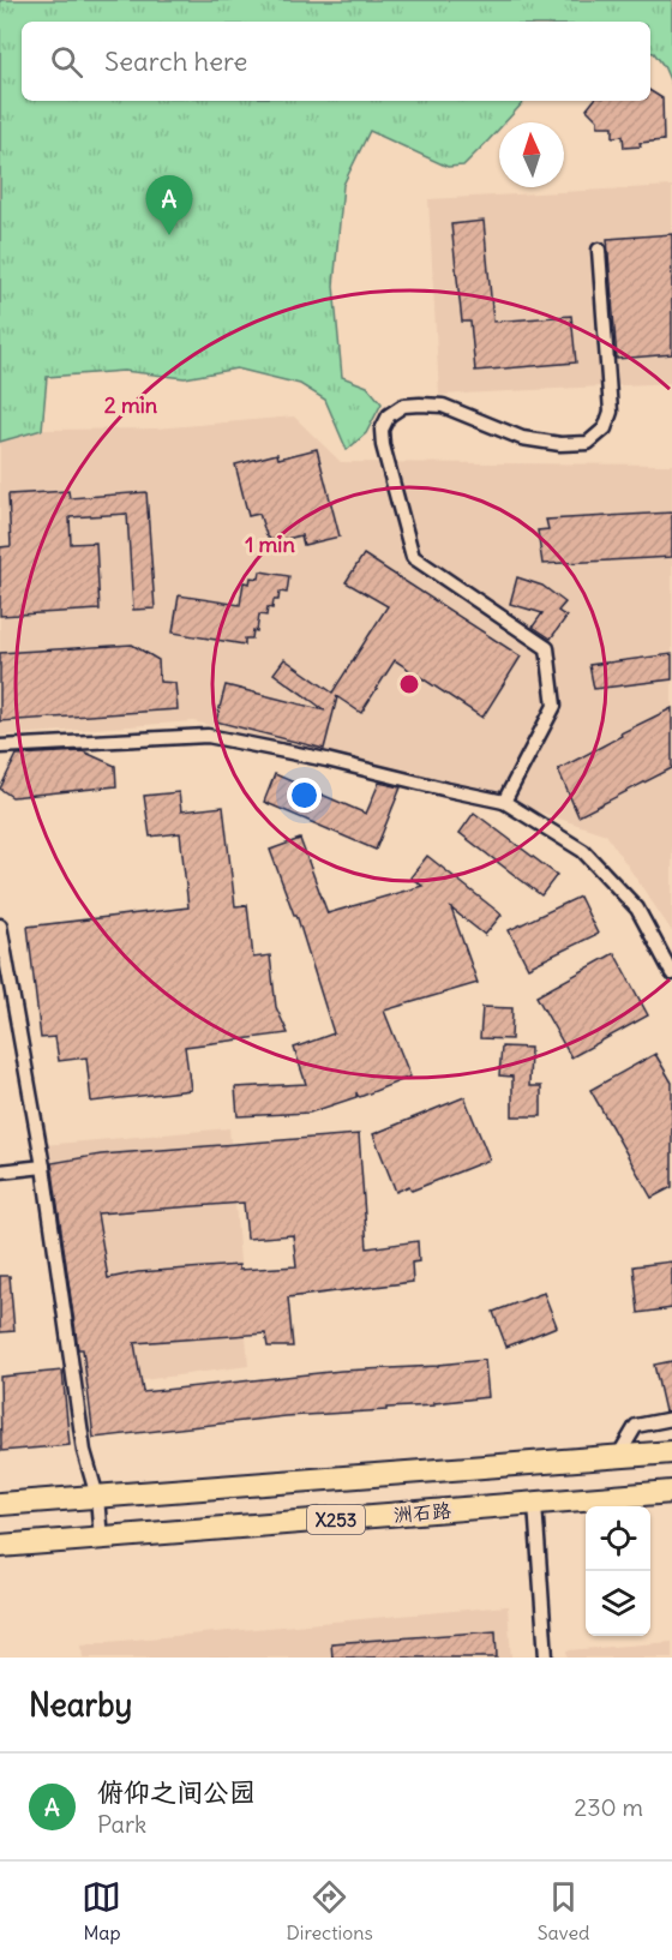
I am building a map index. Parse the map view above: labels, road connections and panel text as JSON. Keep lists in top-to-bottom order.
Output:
{
  "streets": {
    "main road": ["洲石路", "X253"]
  },
  "north": "top",
  "page": {
    "search": "Search here",
    "pins": "A",
    "heading": "Nearby",
    "list": [
      {
        "mark": "A",
        "name": "俯仰之间公园",
        "note": "Park",
        "value": "230 m"
      }
    ],
    "nav": ["Map", "Directions", "Saved"]
  },
  "rings": ["2 min", "1 min"]
}
